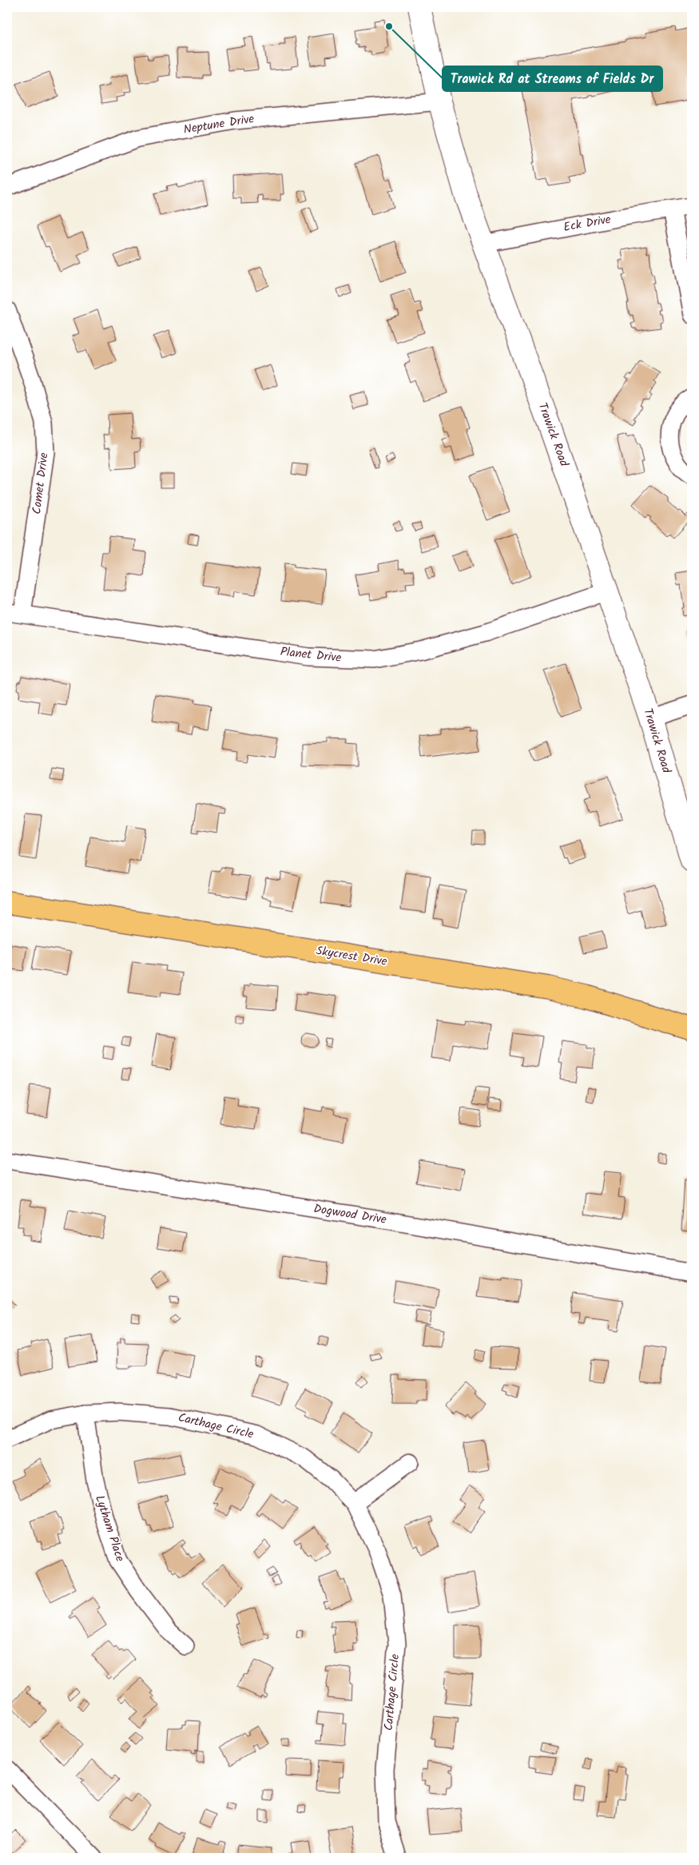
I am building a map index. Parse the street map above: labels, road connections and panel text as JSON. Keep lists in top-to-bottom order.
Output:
{
  "streets": {
    "main road": ["Skycrest Drive"],
    "street": [
      "Neptune Drive",
      "Eck Drive",
      "Trawick Road",
      "Comet Drive",
      "Planet Drive",
      "Dogwood Drive",
      "Carthage Circle",
      "Lytham Place"
    ]
  },
  "crossings": [
    ["Neptune Drive", "Trawick Road"],
    ["Eck Drive", "Trawick Road"],
    ["Trawick Road", "Planet Drive"],
    ["Comet Drive", "Planet Drive"],
    ["Carthage Circle", "Lytham Place"]
  ],
  "places": ["Trawick Rd at Streams of Fields Dr"]
}
